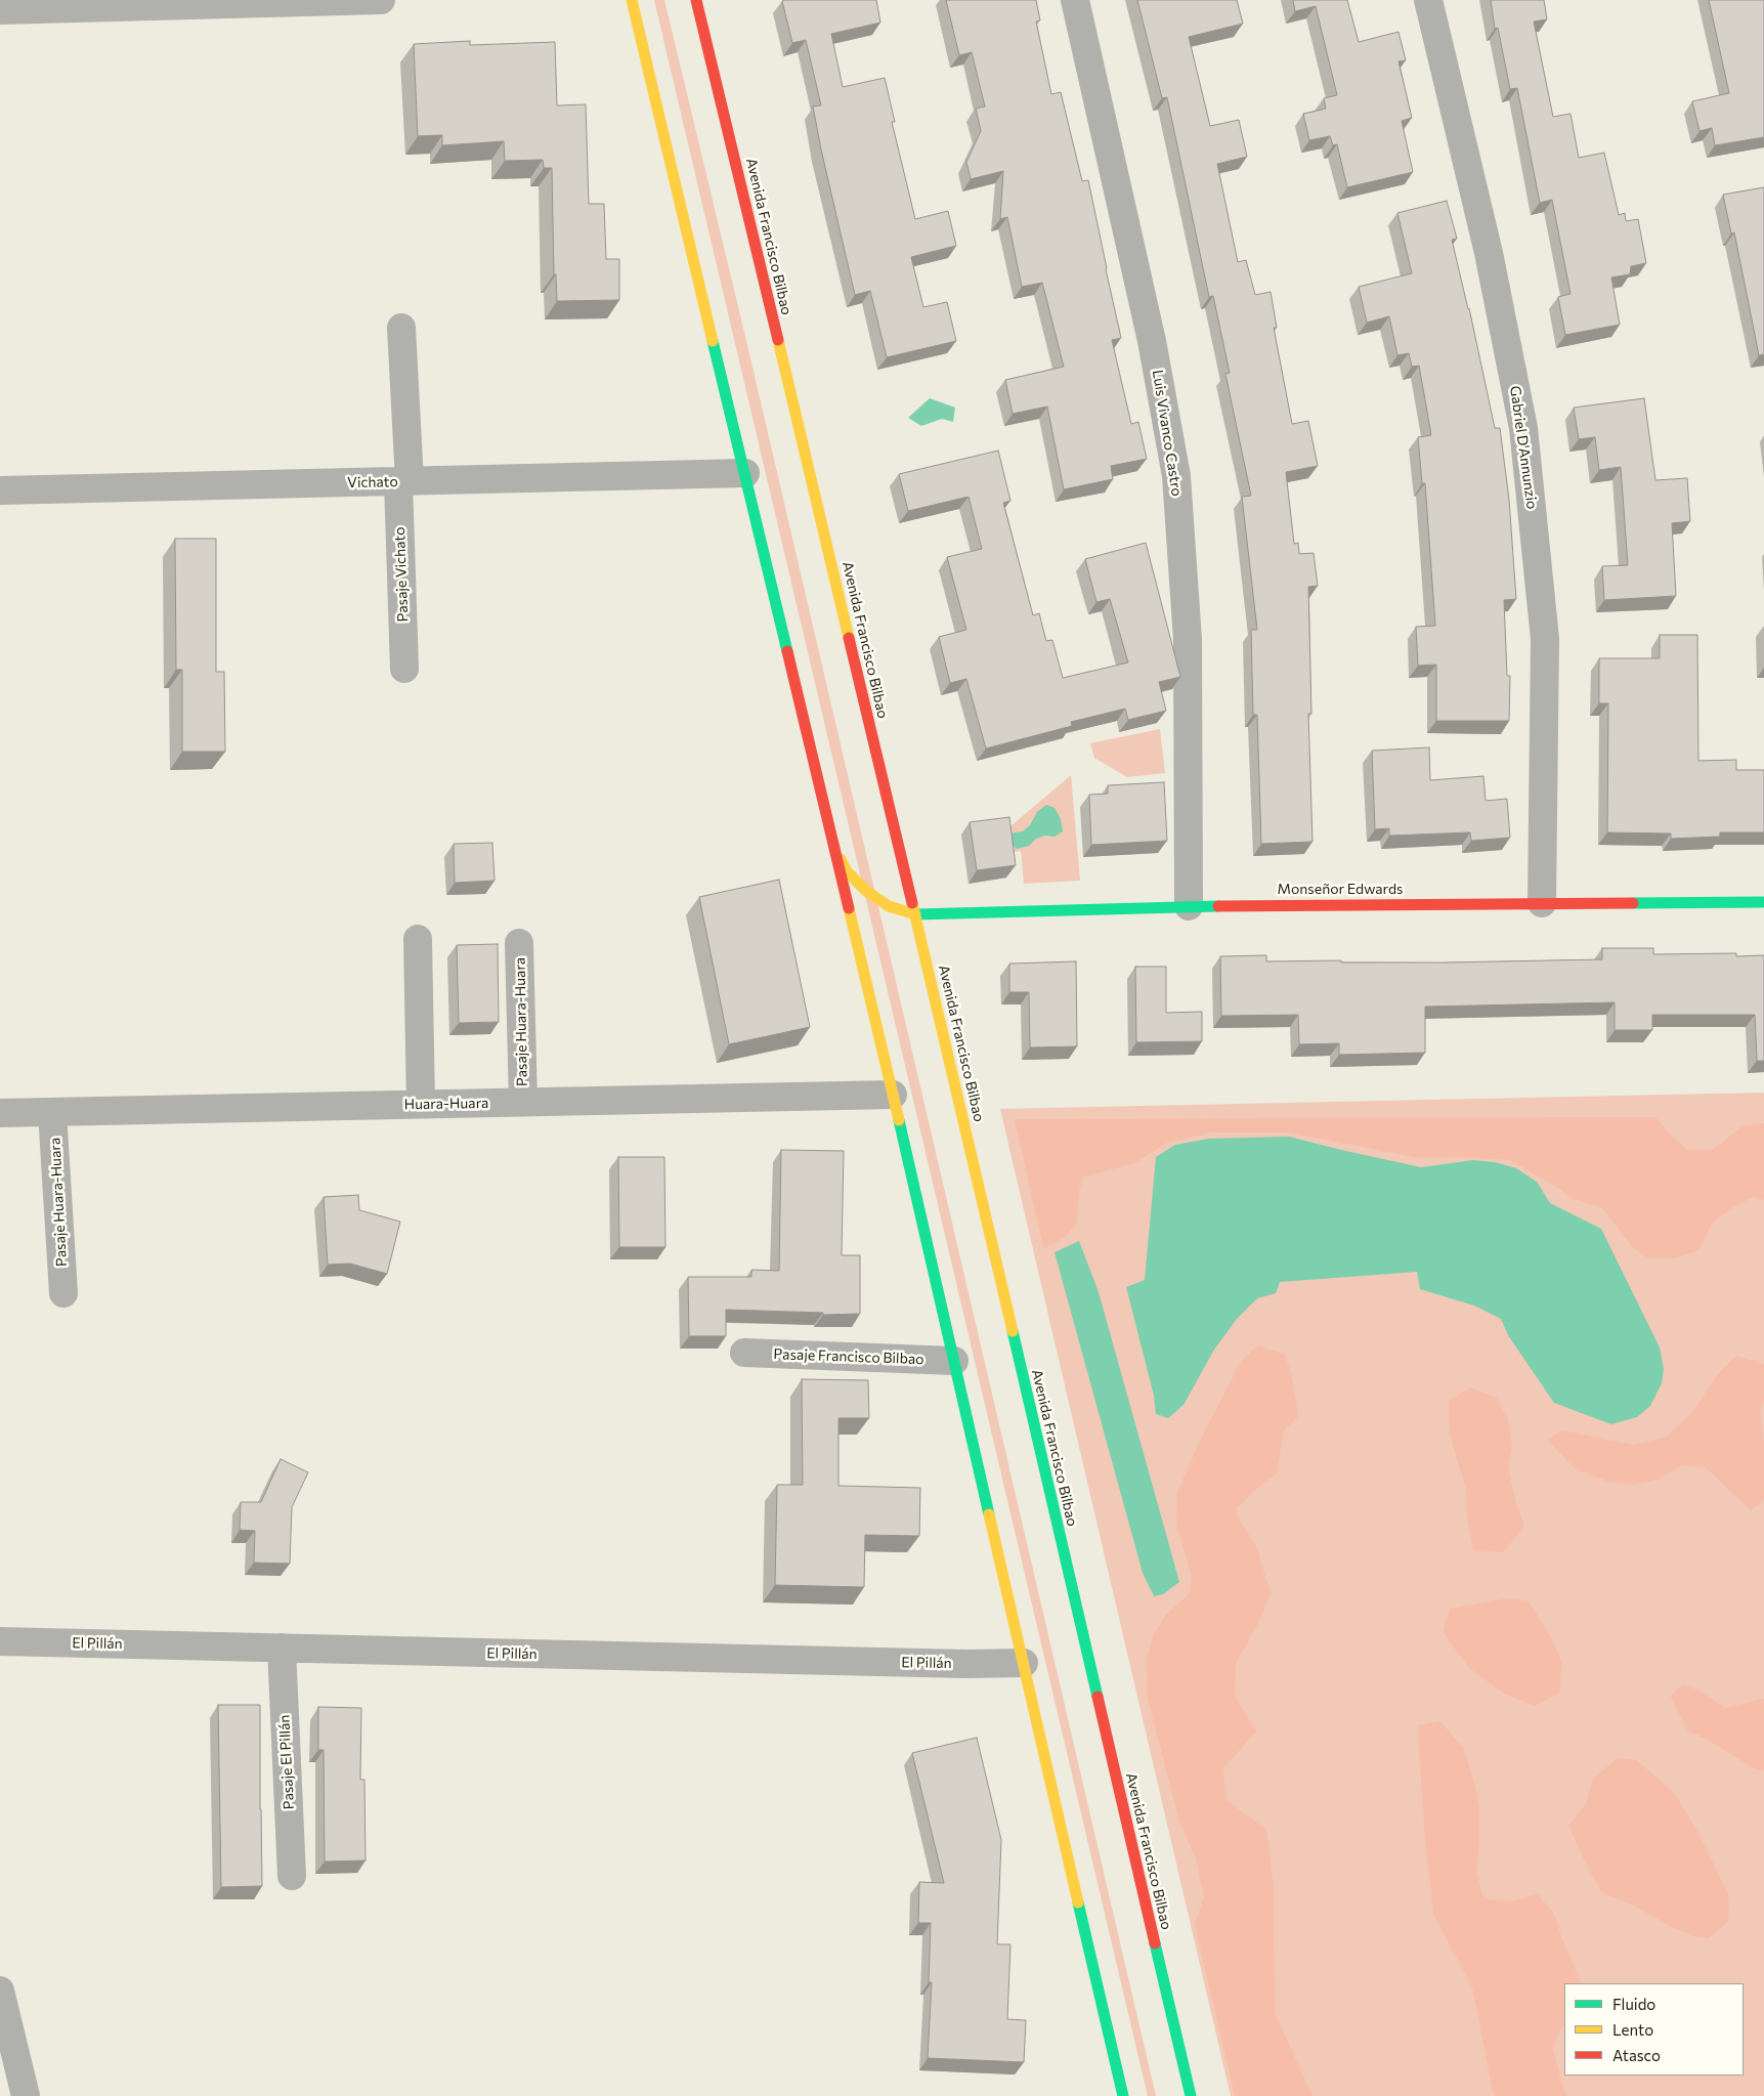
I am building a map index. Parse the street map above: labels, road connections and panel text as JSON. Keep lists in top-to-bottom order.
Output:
{
  "streets": {
    "main road": ["Avenida Francisco Bilbao", "Monseñor Edwards"],
    "street": [
      "Luis Vivanco Castro",
      "Gabriel D'Annunzio",
      "Vichato",
      "Pasaje Vichato",
      "Pasaje Huara-Huara",
      "Huara-Huara",
      "Pasaje Francisco Bilbao",
      "El Pillán",
      "Pasaje El Pillán"
    ]
  },
  "crossings": [
    ["Avenida Francisco Bilbao", "Monseñor Edwards"],
    ["Luis Vivanco Castro", "Monseñor Edwards"],
    ["Gabriel D'Annunzio", "Monseñor Edwards"],
    ["Vichato", "Pasaje Vichato"],
    ["Pasaje Huara-Huara", "Huara-Huara"],
    ["El Pillán", "Pasaje El Pillán"]
  ],
  "legend": ["Fluido", "Lento", "Atasco"]
}
